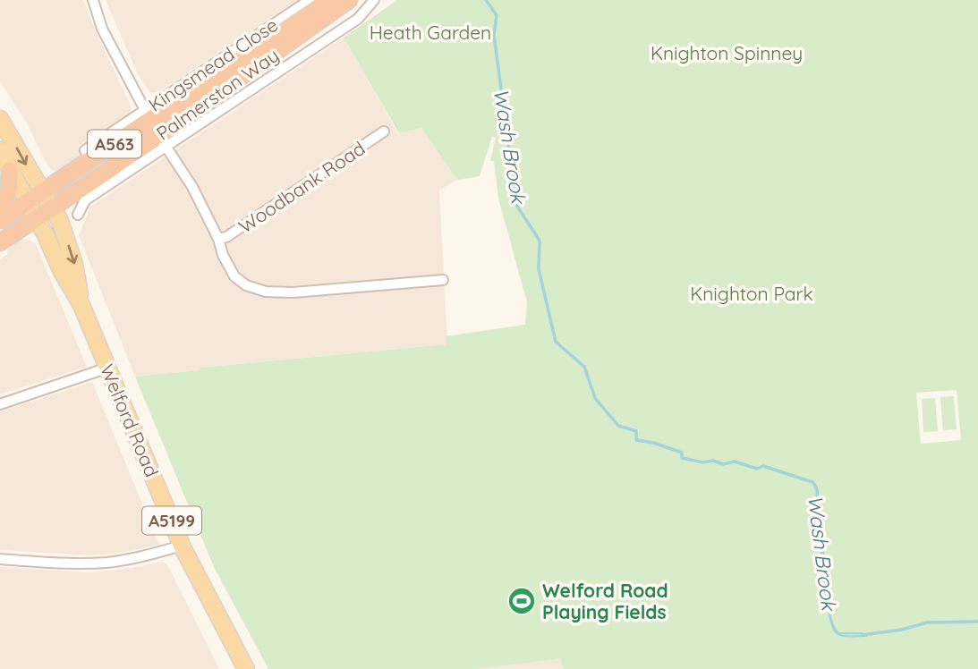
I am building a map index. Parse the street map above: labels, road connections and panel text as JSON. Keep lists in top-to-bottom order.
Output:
{
  "streets": {
    "highway": ["Palmerston Way", "A563"],
    "main road": ["Welford Road", "A5199"],
    "street": ["Kingsmead Close", "Woodbank Road"]
  },
  "crossings": [
    ["Palmerston Way", "A563"],
    ["Palmerston Way", "Welford Road"],
    ["A563", "Welford Road"]
  ],
  "water": ["Wash Brook"],
  "parks": ["Heath Garden", "Knighton Spinney", "Knighton Park"],
  "places": {
    "sports": ["Welford Road Playing Fields"]
  }
}
